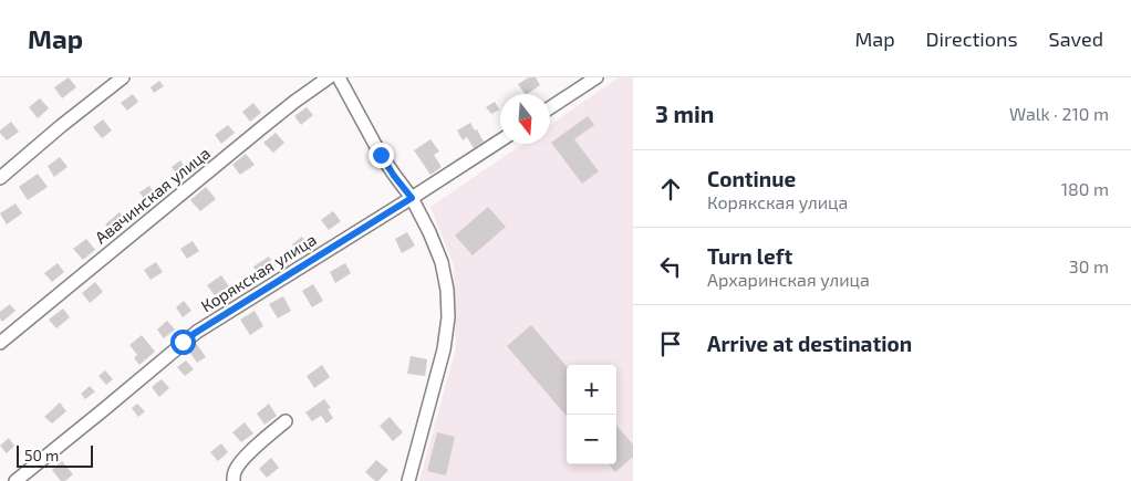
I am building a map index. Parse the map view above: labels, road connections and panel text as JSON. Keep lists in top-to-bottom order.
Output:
{
  "streets": {
    "street": ["Авачинская улица", "Корякская улица"]
  },
  "scale_bar": "50 m",
  "north": "bottom",
  "page": {
    "header": "Map",
    "nav": ["Map", "Directions", "Saved"],
    "heading": ["3 min", "Walk · 210 m"],
    "list": [
      ["Continue", "Корякская улица", "180 m"],
      ["Turn left", "Архаринская улица", "30 m"],
      "Arrive at destination"
    ],
    "map_buttons": ["+", "−"],
    "scale": "50 m"
  }
}
